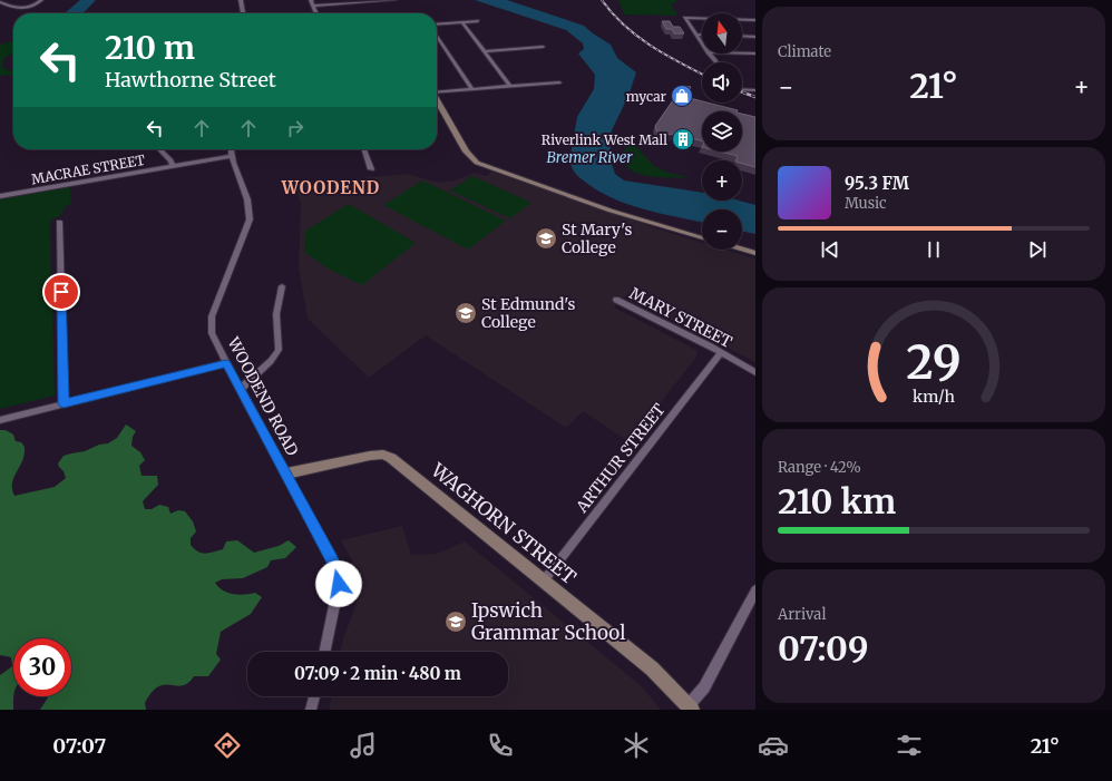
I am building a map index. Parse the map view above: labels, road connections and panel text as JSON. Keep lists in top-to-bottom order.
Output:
{
  "streets": {
    "street": [
      "MACRAE STREET",
      "MARY STREET",
      "WOODEND ROAD",
      "ARTHUR STREET",
      "WAGHORN STREET"
    ]
  },
  "crossings": [
    ["MACRAE STREET", "WOODEND ROAD"],
    ["MARY STREET", "ARTHUR STREET"],
    ["WOODEND ROAD", "WAGHORN STREET"],
    ["ARTHUR STREET", "WAGHORN STREET"]
  ],
  "districts": ["WOODEND"],
  "water": ["Bremer River"],
  "places": {
    "shop": ["mycar"],
    "building": ["Riverlink West Mall"],
    "school or university": ["St Mary's College", "St Edmund's College", "Ipswich Grammar School"]
  },
  "north": "top",
  "page": {
    "tile": [
      "Climate",
      ["Range · 42%", "210 km"],
      ["Arrival", "07:09"]
    ],
    "map_buttons": ["+", "−"],
    "turn": ["210 m", "Hawthorne Street"],
    "heat": ["−", "21°", "+"],
    "song": ["95.3 FM", "Music"],
    "limit": "30",
    "trip": "07:09 · 2 min · 480 m",
    "tabs": ["07:07", "21°"],
    "gauge": ["29", "km/h"]
  }
}
